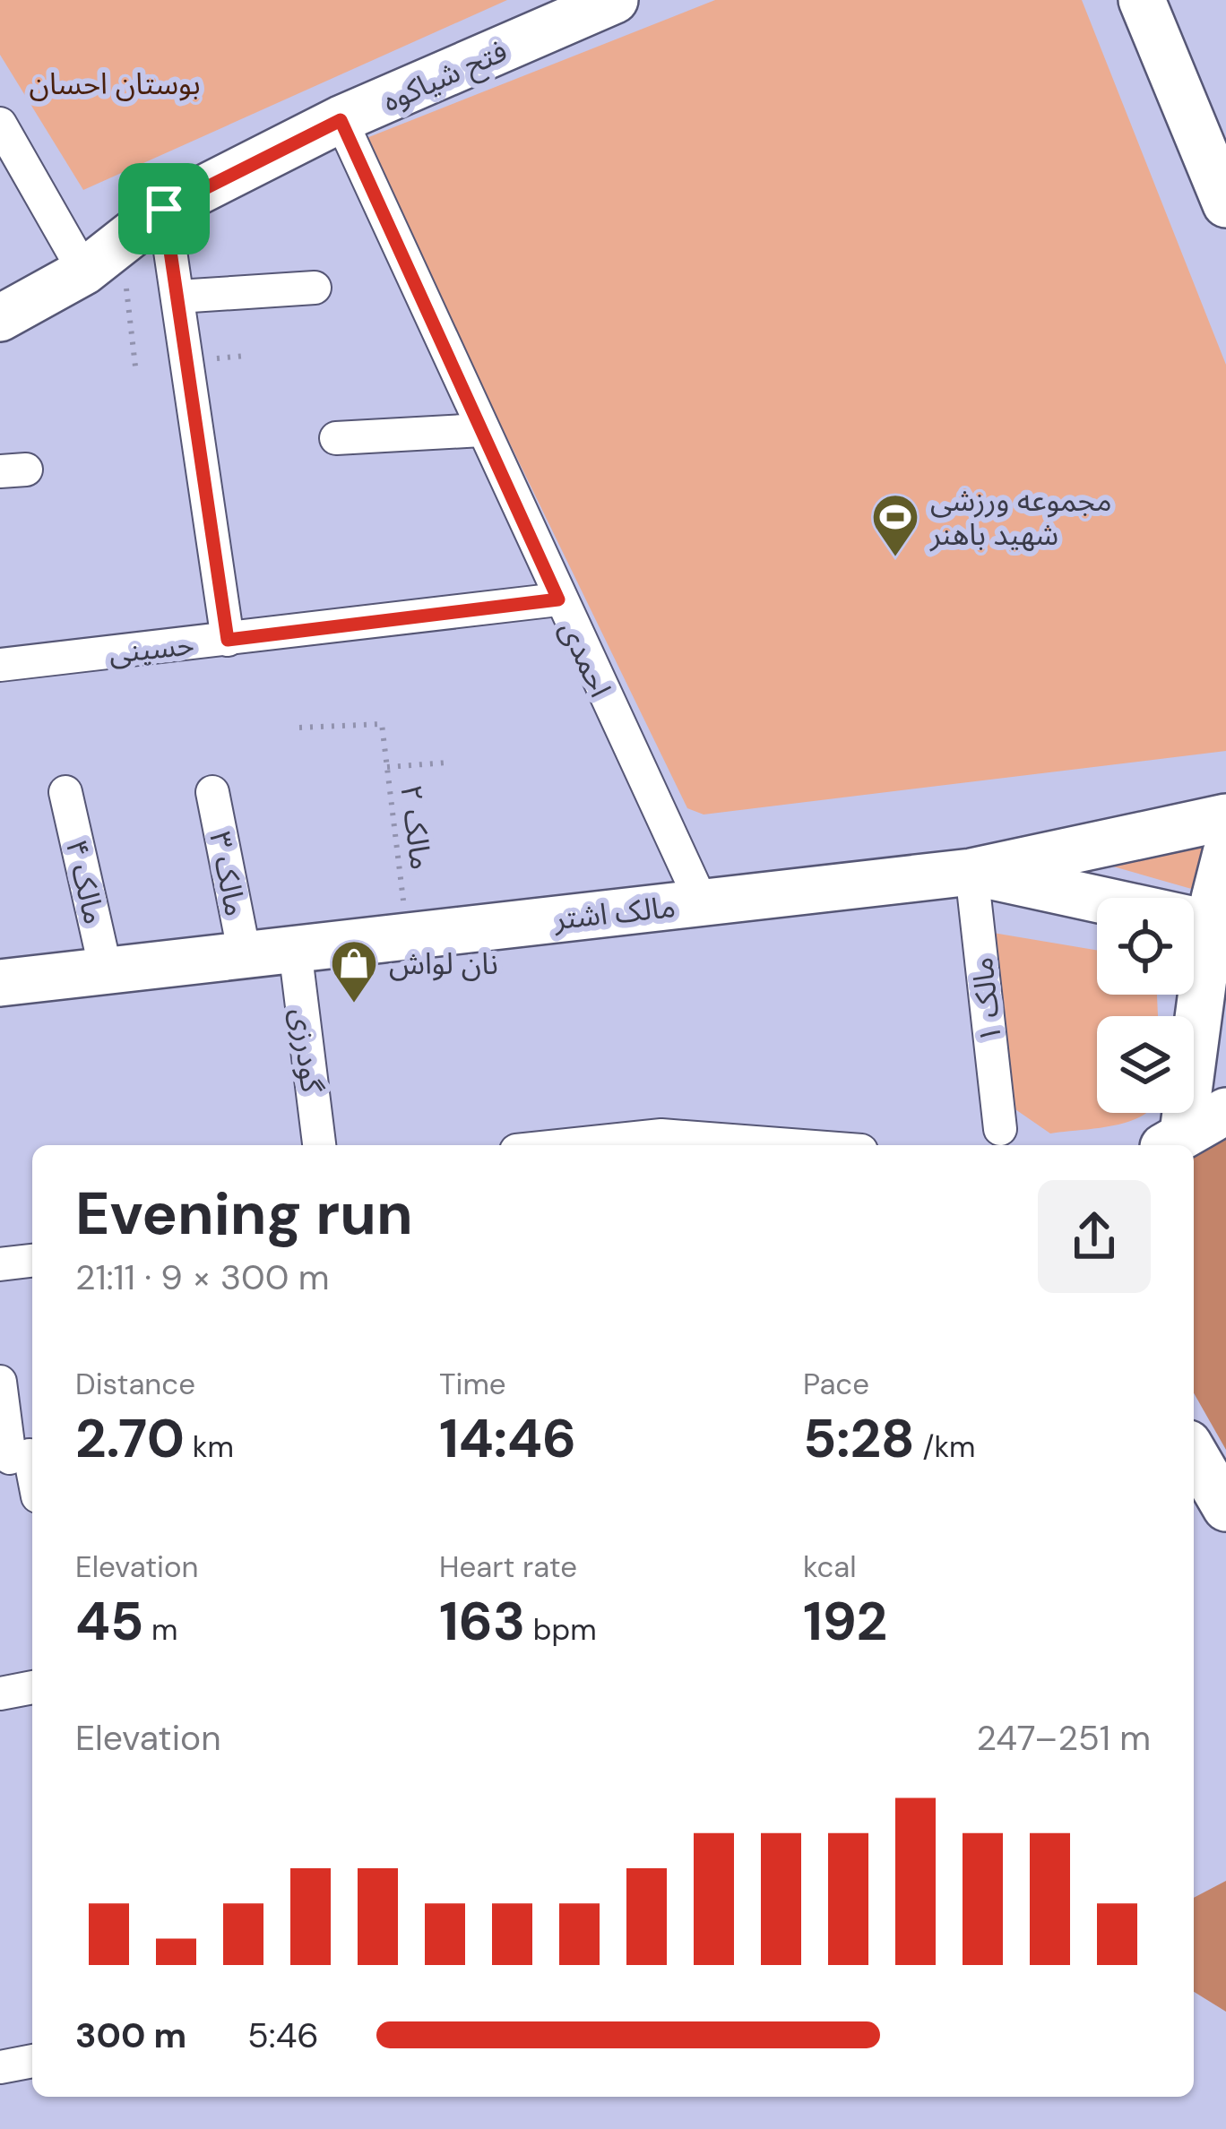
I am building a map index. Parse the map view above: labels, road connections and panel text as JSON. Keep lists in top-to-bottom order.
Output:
{
  "streets": {
    "street": [
      "فتح شیاکوه",
      "حسینی",
      "احمدی",
      "مالک ۳",
      "مالک ۴",
      "مالک اشتر",
      "مالک ۱",
      "گودرزی"
    ],
    "path": ["مالک ۲"]
  },
  "crossings": [
    ["فتح شیاکوه", "احمدی"],
    ["حسینی", "احمدی"],
    ["احمدی", "مالک اشتر"],
    ["مالک ۲", "مالک اشتر"],
    ["مالک ۳", "مالک اشتر"],
    ["مالک ۴", "مالک اشتر"],
    ["مالک اشتر", "مالک ۱"],
    ["مالک اشتر", "گودرزی"]
  ],
  "parks": ["بوستان احسان"],
  "places": {
    "sports": ["مجموعه ورزشی شهید باهنر"],
    "shop": ["نان لواش"]
  },
  "page": {
    "heading": ["Evening run", "21:11 · 9 × 300 m"],
    "stats": [
      ["Distance", "2.70 km"],
      ["Time", "14:46"],
      ["Pace", "5:28 /km"],
      ["Elevation", "45 m"],
      ["Heart rate", "163 bpm"],
      ["kcal", "192"]
    ],
    "chart": ["Elevation", "247–251 m"],
    "list": [
      {
        "name": "300 m",
        "note": "5:46"
      }
    ]
  }
}
